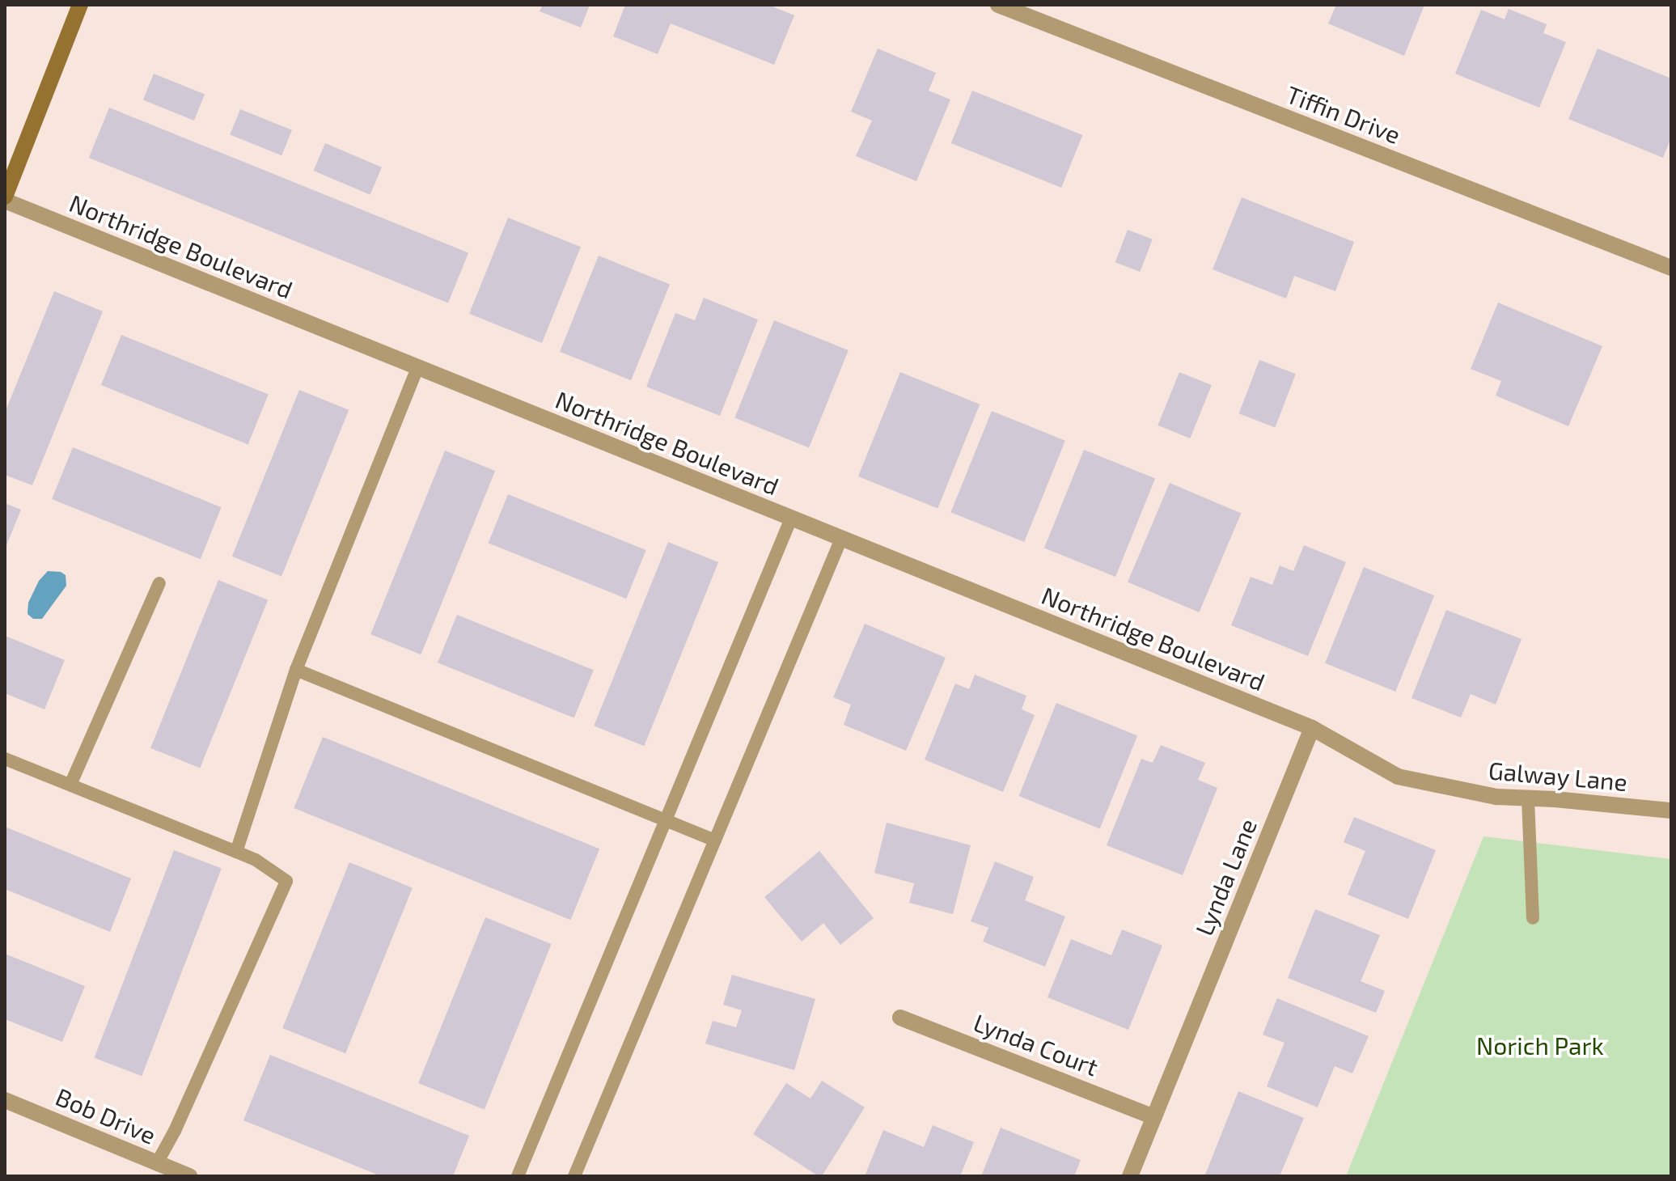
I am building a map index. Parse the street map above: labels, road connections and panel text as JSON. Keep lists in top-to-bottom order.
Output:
{
  "streets": {
    "street": [
      "Tiffin Drive",
      "Northridge Boulevard",
      "Galway Lane",
      "Lynda Lane",
      "Lynda Court",
      "Bob Drive"
    ]
  },
  "crossings": [
    ["Northridge Boulevard", "Galway Lane"],
    ["Northridge Boulevard", "Lynda Lane"],
    ["Galway Lane", "Lynda Lane"],
    ["Lynda Lane", "Lynda Court"]
  ],
  "parks": ["Norich Park"]
}
